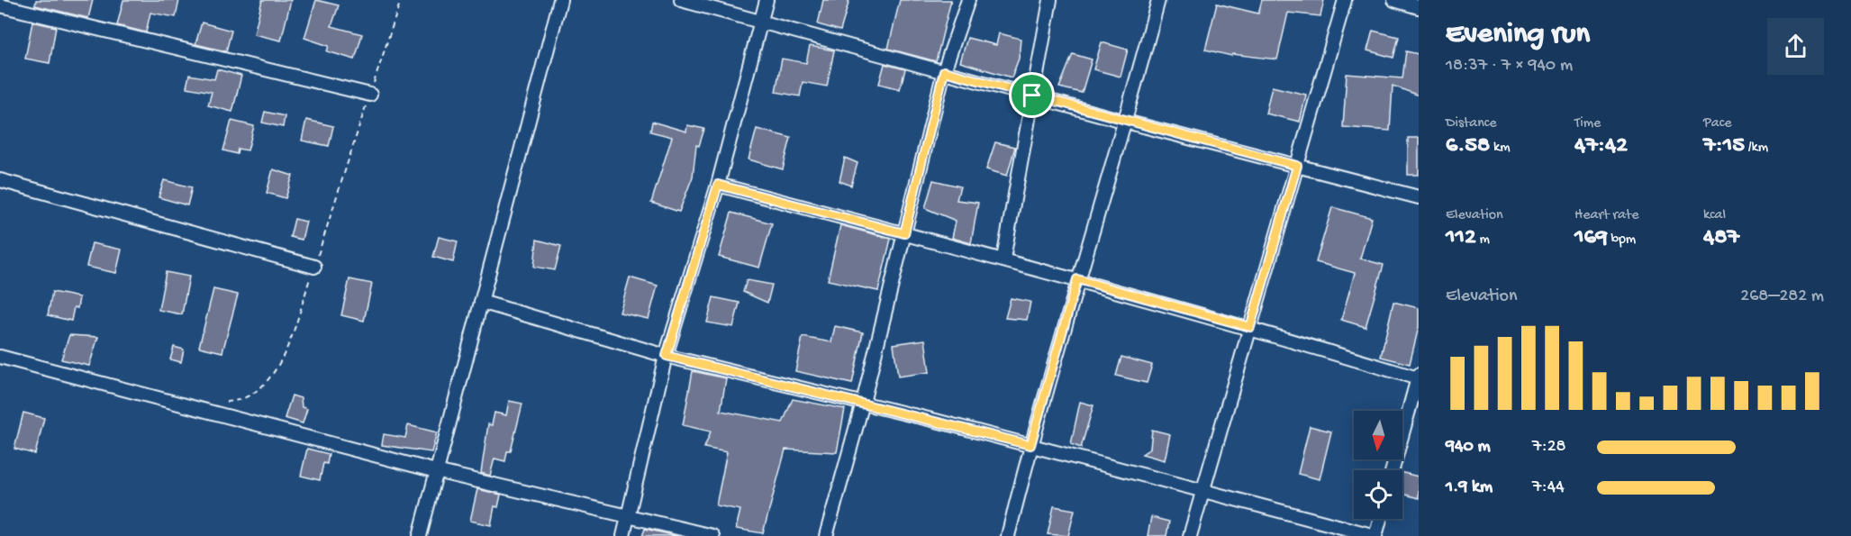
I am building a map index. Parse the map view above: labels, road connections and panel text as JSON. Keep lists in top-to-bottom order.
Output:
{
  "north": "bottom",
  "page": {
    "heading": ["Evening run", "18:37 · 7 × 940 m"],
    "stats": [
      ["Distance", "6.58 km"],
      ["Time", "47:42"],
      ["Pace", "7:15 /km"],
      ["Elevation", "112 m"],
      ["Heart rate", "169 bpm"],
      ["kcal", "487"]
    ],
    "chart": ["Elevation", "268–282 m"],
    "list": [
      {
        "name": "940 m",
        "note": "7:28"
      },
      {
        "name": "1.9 km",
        "note": "7:44"
      }
    ]
  }
}
